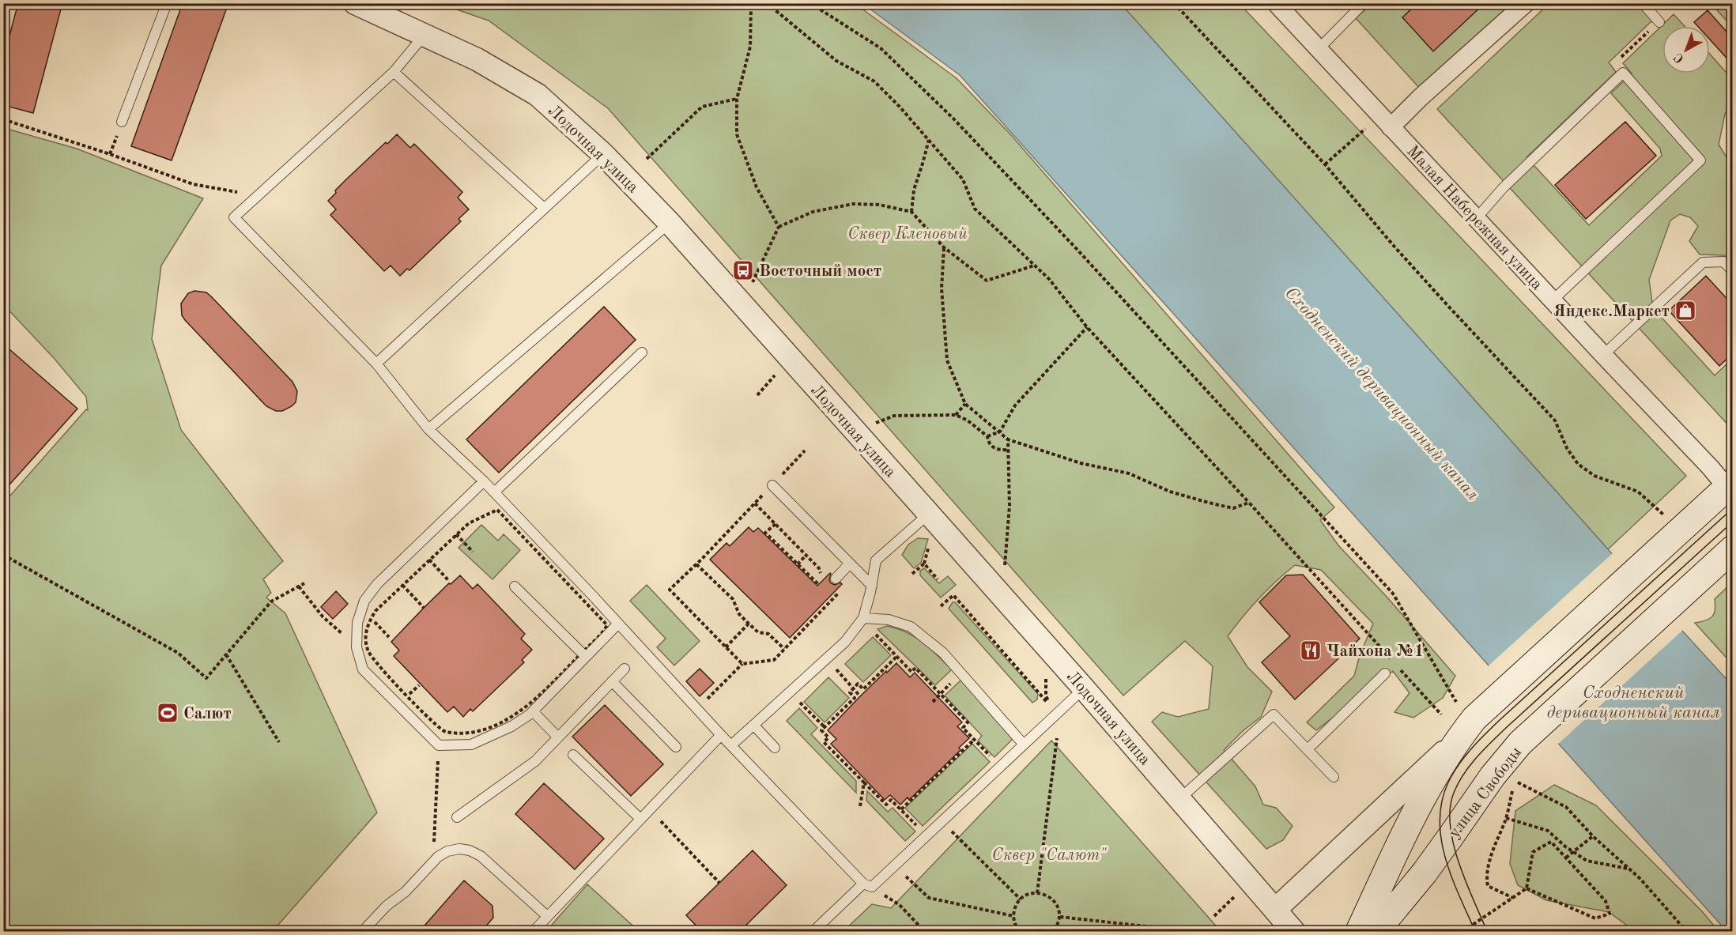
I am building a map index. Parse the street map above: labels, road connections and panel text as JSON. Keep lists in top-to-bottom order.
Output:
{
  "streets": {
    "main road": ["улица Свободы"],
    "street": ["Лодочная улица", "Малая Набережная улица"]
  },
  "water": ["Сходненский деривационный канал"],
  "parks": ["Сквер Кленовый", "Сквер \"Салют\""],
  "places": {
    "bus stop": ["Восточный мост"],
    "shop": ["Яндекс.Маркет"],
    "restaurant": ["Чайхона №1"],
    "sports": ["Салют"]
  },
  "north": "bottom left"
}
